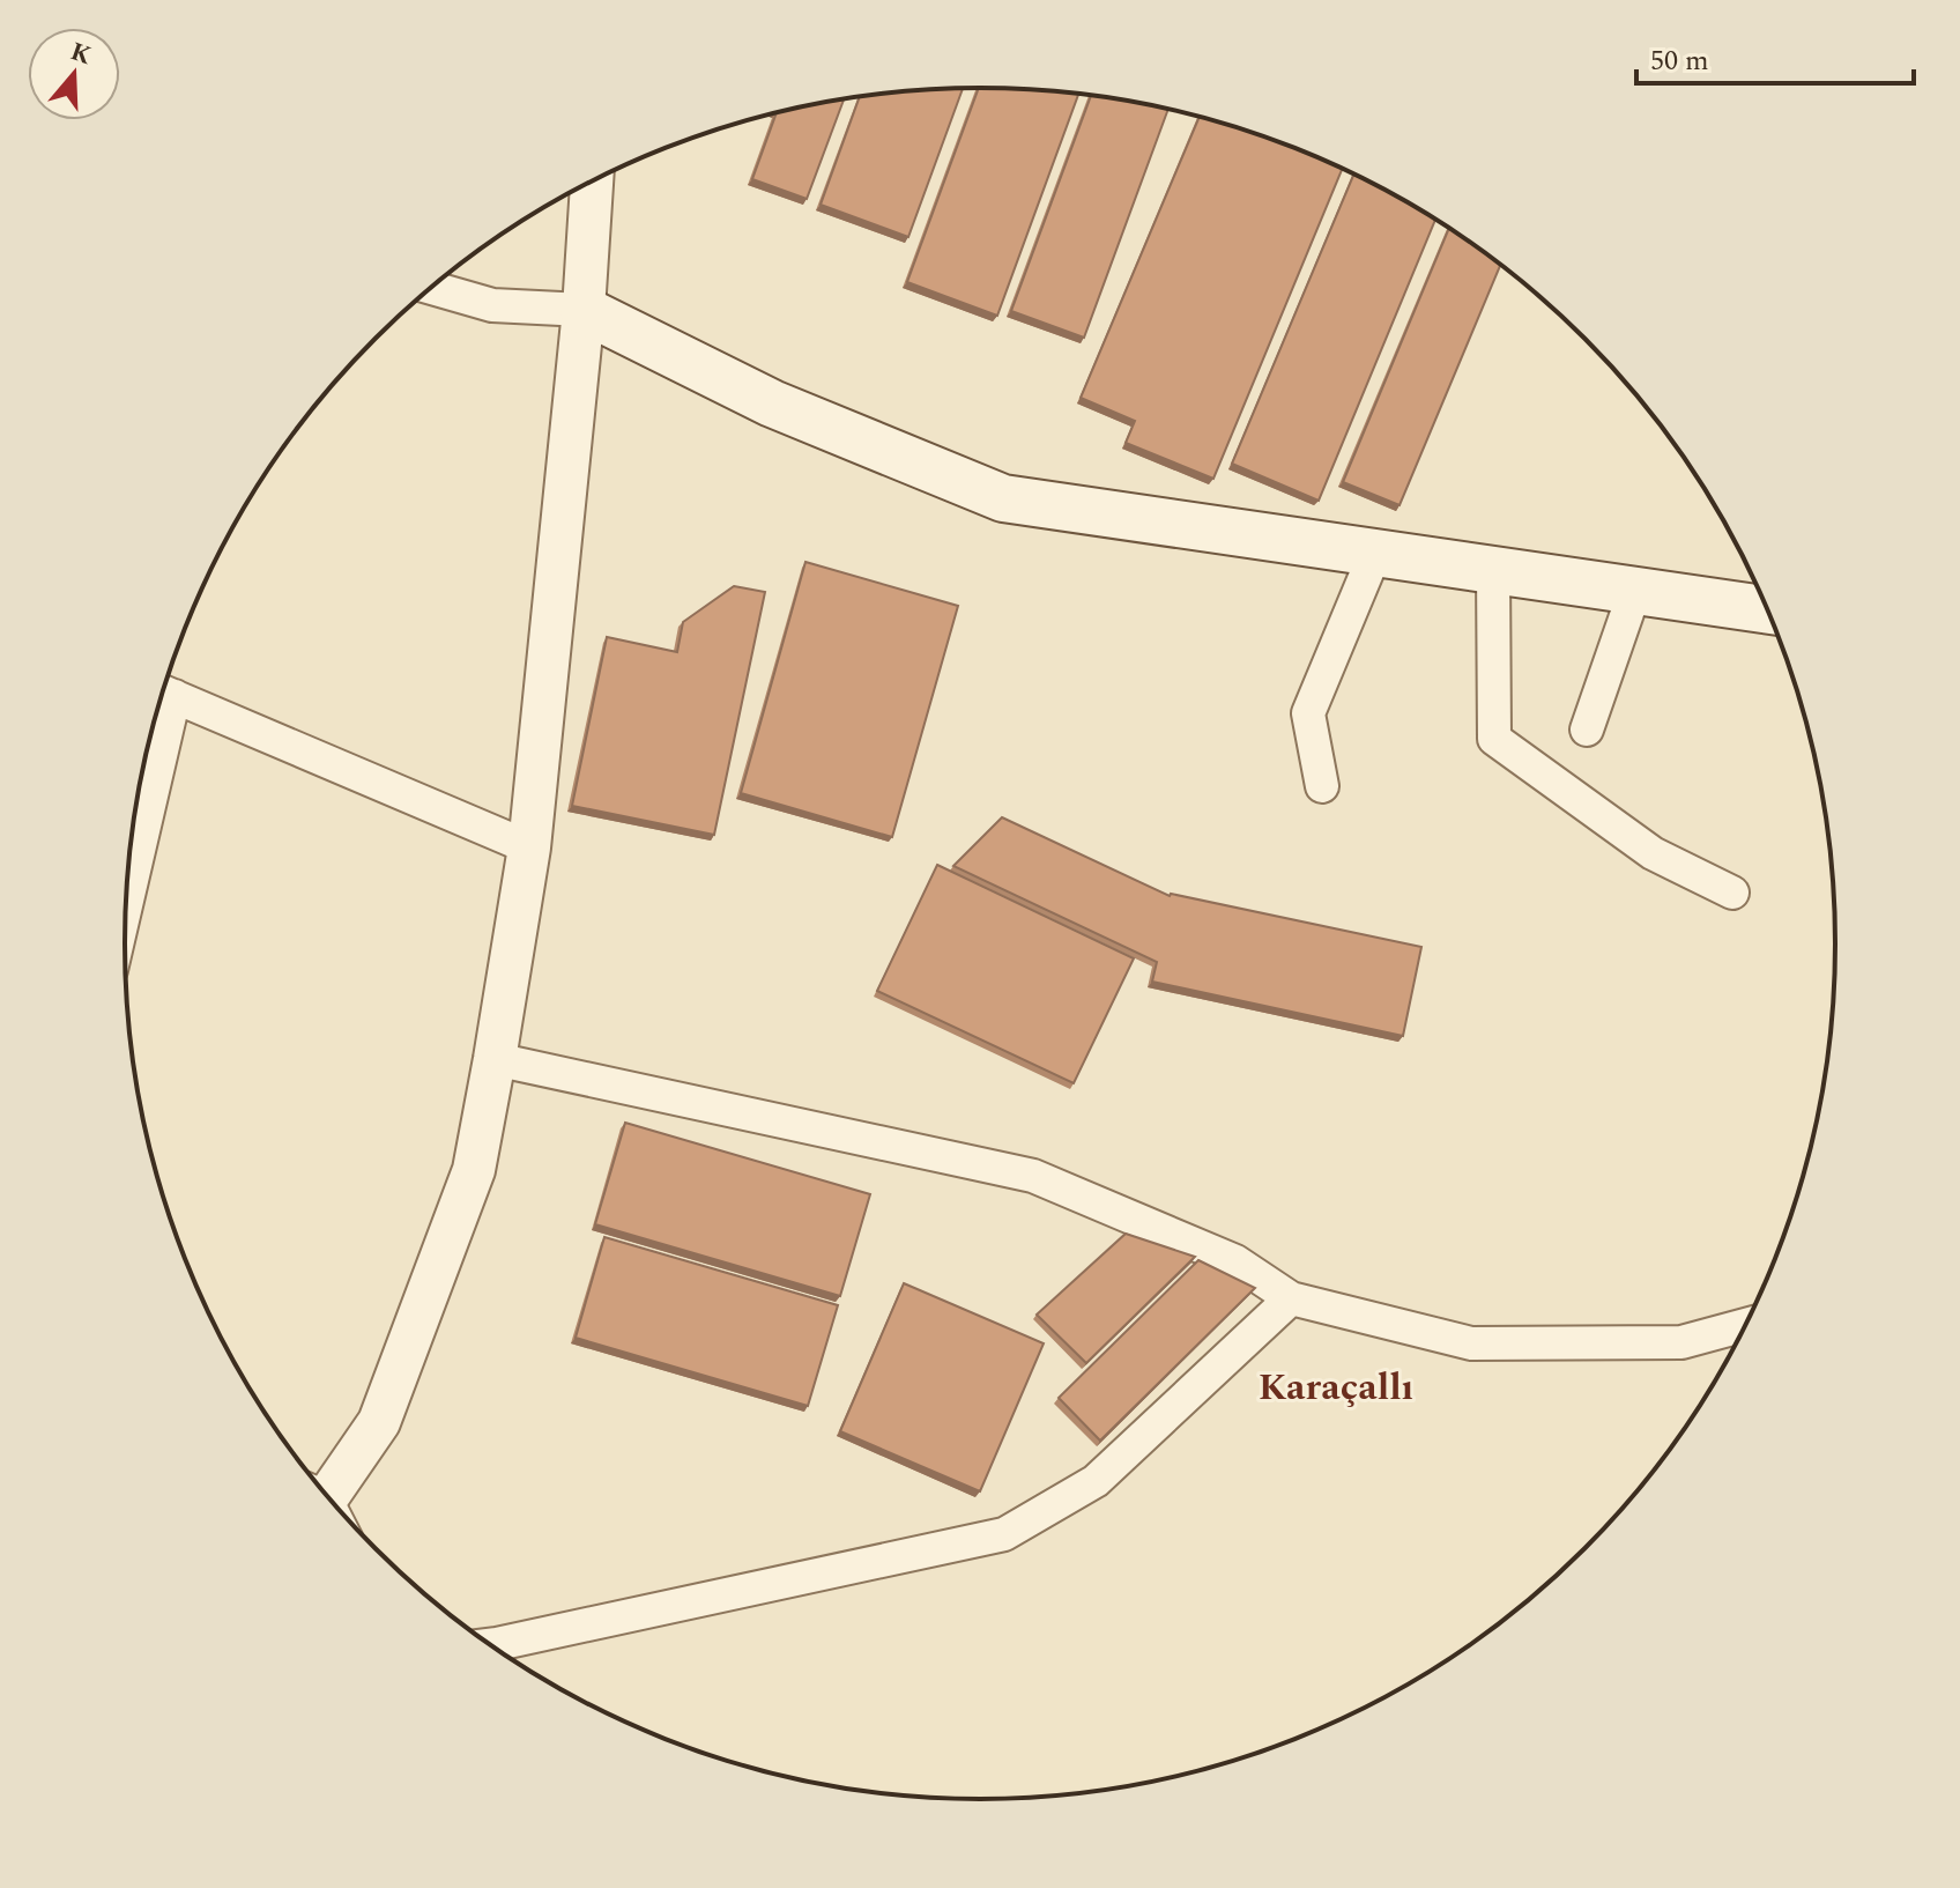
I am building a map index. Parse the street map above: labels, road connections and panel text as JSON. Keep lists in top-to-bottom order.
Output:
{
  "districts": ["Karaçallı"],
  "scale_bar": "50 m",
  "north": "top"
}
